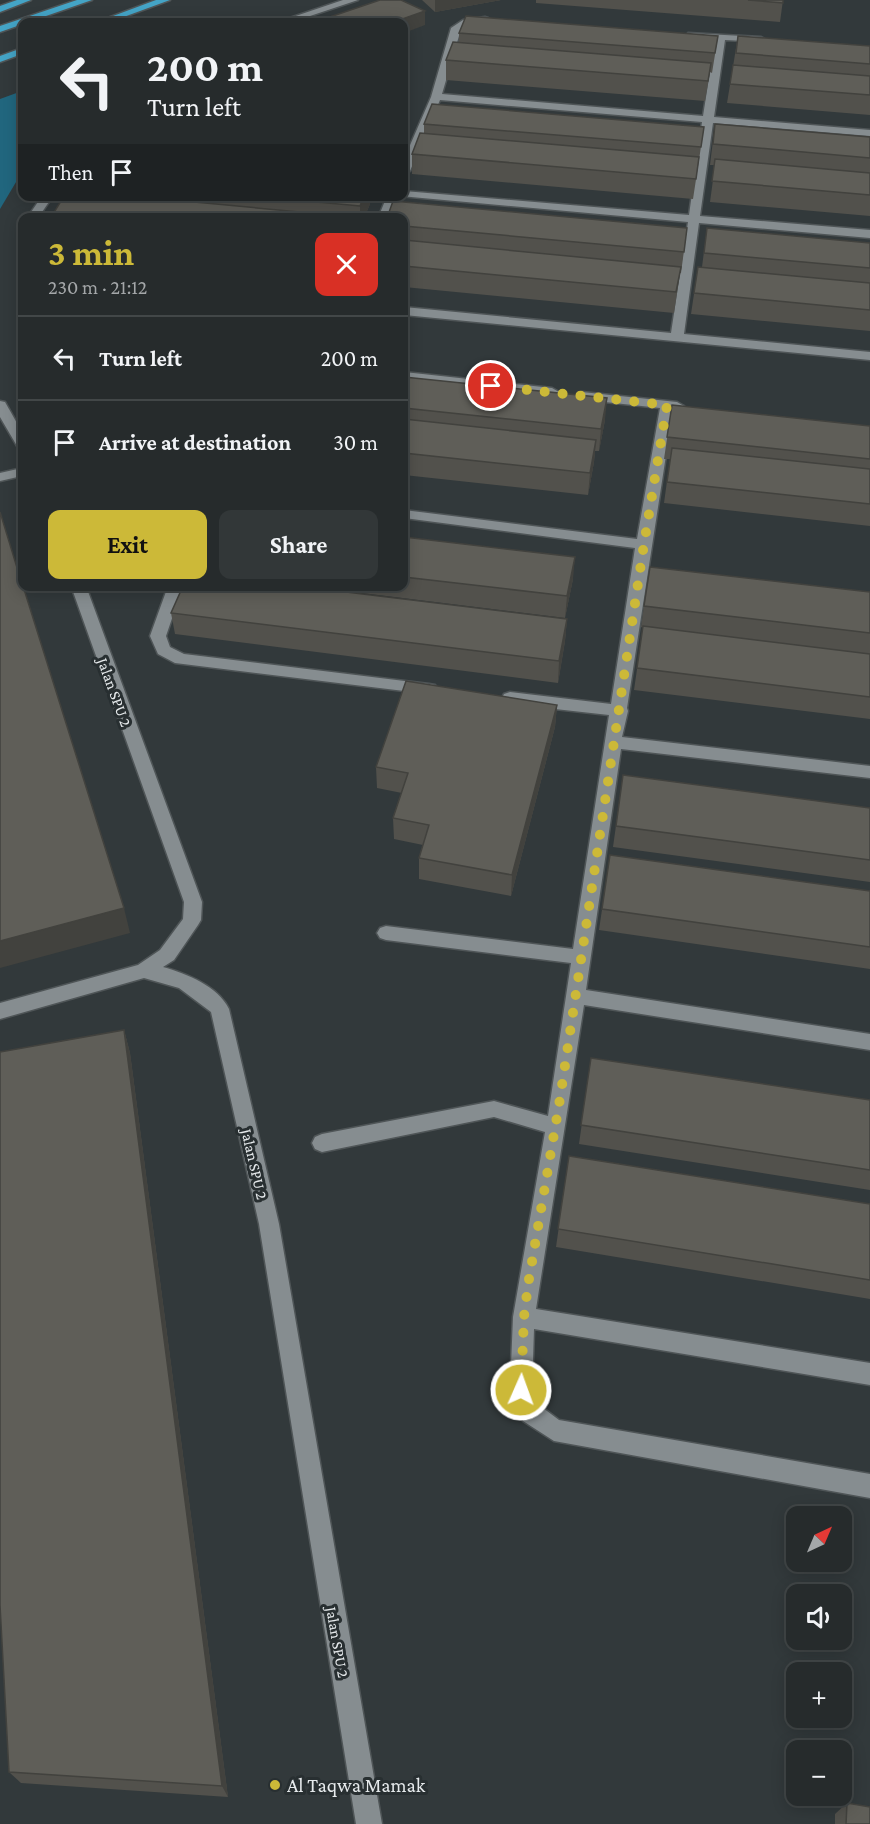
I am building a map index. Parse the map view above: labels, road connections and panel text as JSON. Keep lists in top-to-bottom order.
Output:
{
  "streets": {
    "street": ["Jalan SPU 2"]
  },
  "places": ["Al Taqwa Mamak"],
  "north": "top right",
  "page": {
    "turn": ["200 m", "Turn left"],
    "then": "Then",
    "heading": ["3 min", "230 m · 21:12"],
    "list": [
      {
        "name": "Turn left",
        "value": "200 m"
      },
      {
        "name": "Arrive at destination",
        "value": "30 m"
      }
    ],
    "buttons": ["Exit", "Share"],
    "map_buttons": ["+", "−"]
  }
}
